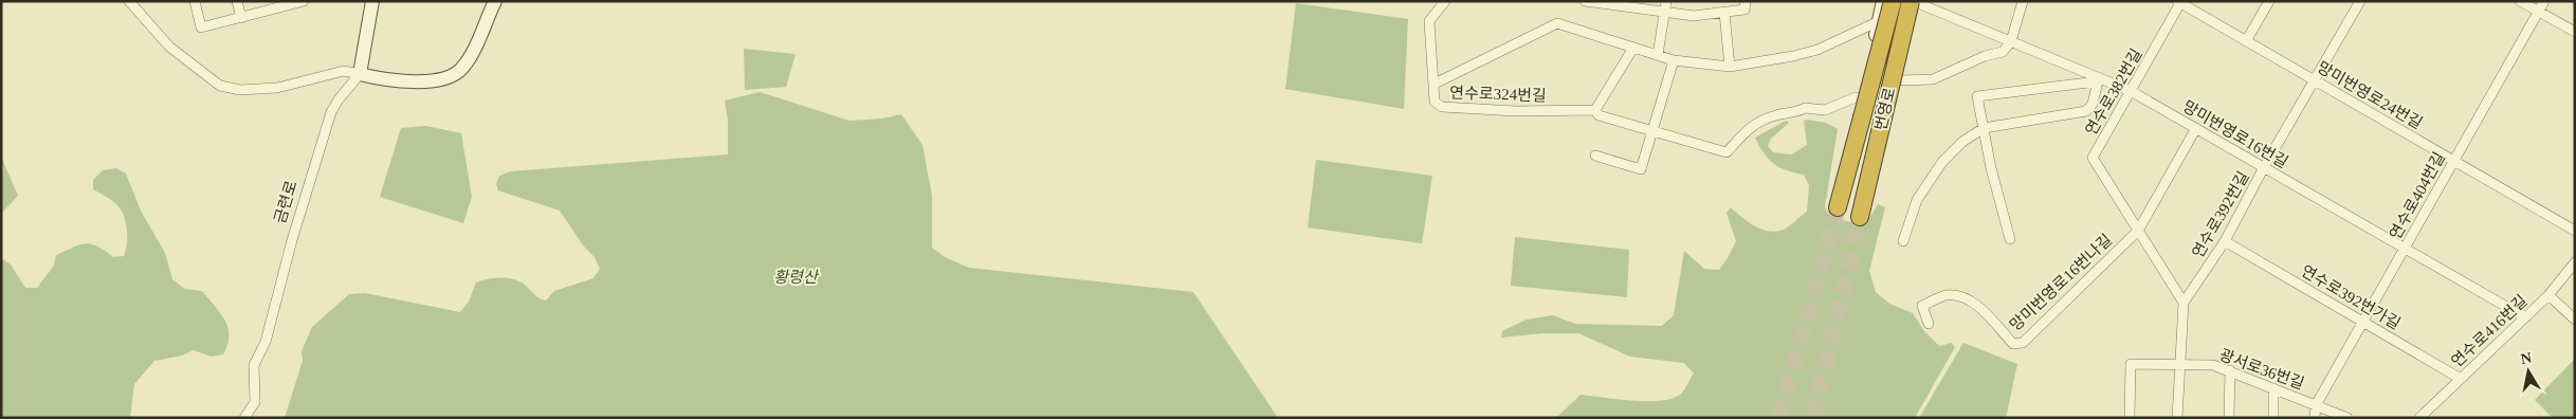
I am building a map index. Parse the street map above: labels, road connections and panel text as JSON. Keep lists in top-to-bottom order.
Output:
{
  "streets": {
    "highway": ["번영로"],
    "street": [
      "연수로382번길",
      "연수로324번길",
      "망미번영로24번길",
      "망미번영로16번길",
      "연수로404번길",
      "금련로",
      "연수로392번길",
      "망미번영로16번나길",
      "연수로392번가길",
      "연수로416번길",
      "광서로36번길"
    ]
  },
  "crossings": [
    ["연수로382번길", "망미번영로24번길"],
    ["연수로382번길", "망미번영로16번길"],
    ["연수로382번길", "연수로392번길"],
    ["연수로382번길", "망미번영로16번나길"],
    ["망미번영로24번길", "연수로404번길"],
    ["망미번영로24번길", "연수로392번길"],
    ["번영로", "망미번영로16번길"],
    ["망미번영로16번길", "연수로404번길"],
    ["망미번영로16번길", "연수로392번길"],
    ["망미번영로16번길", "망미번영로16번나길"],
    ["망미번영로16번길", "연수로416번길"],
    ["연수로404번길", "연수로392번가길"],
    ["연수로404번길", "광서로36번길"],
    ["연수로392번길", "연수로392번가길"],
    ["연수로392번가길", "연수로416번길"]
  ],
  "parks": ["황령산"],
  "north": "top"
}
